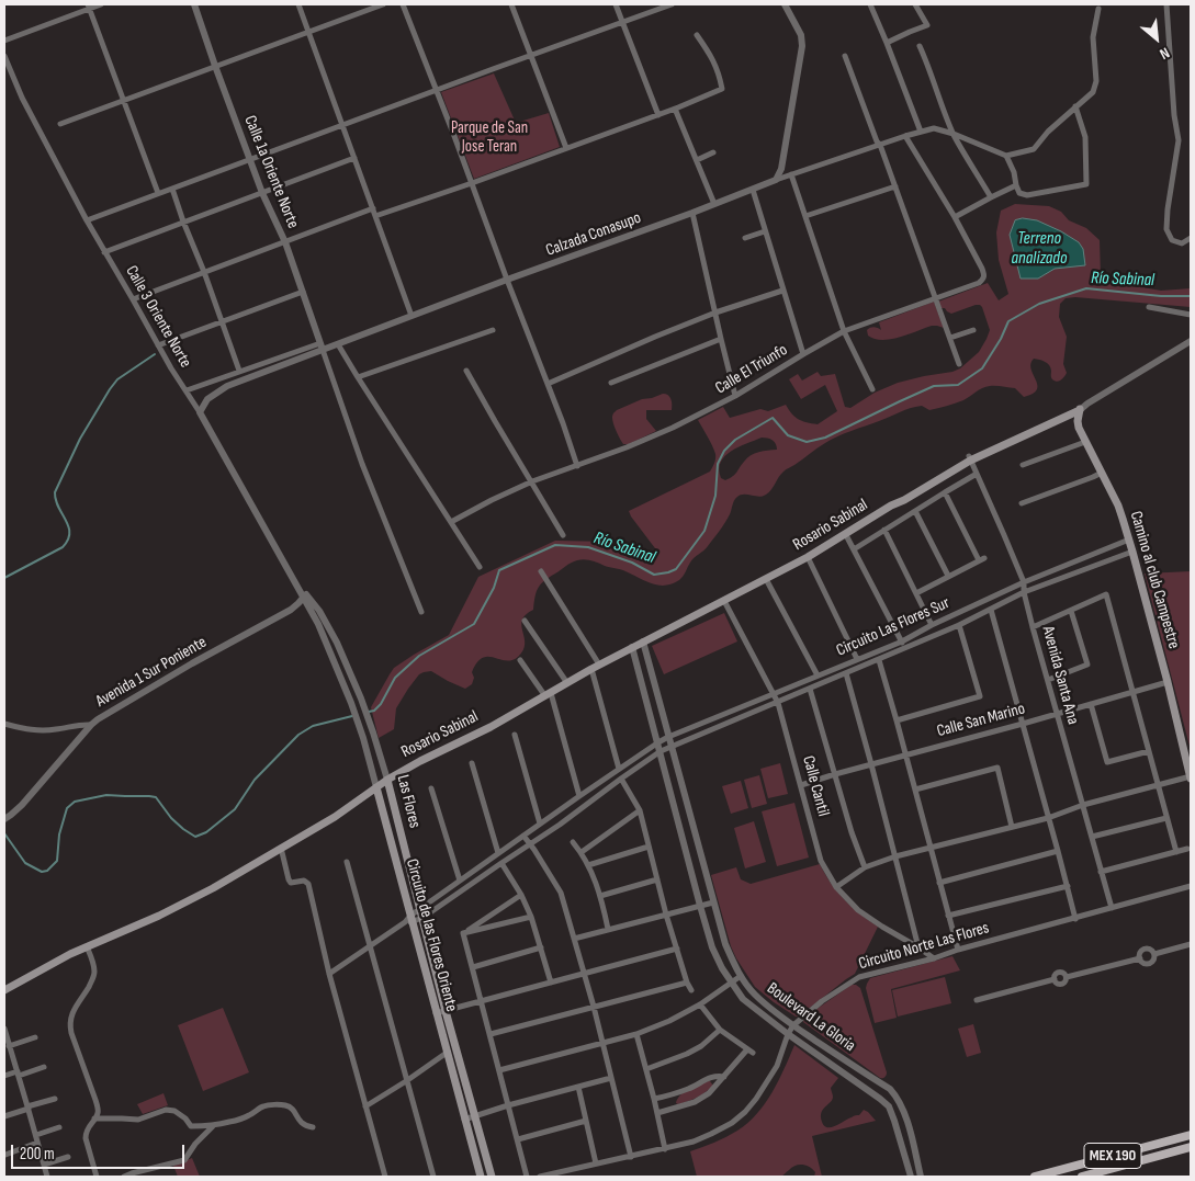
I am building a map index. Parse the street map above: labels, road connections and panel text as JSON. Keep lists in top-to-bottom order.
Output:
{
  "streets": {
    "main road": [
      "Rosario Sabinal",
      "Camino al club Campestre",
      "Las Flores",
      "Circuito de las Flores Oriente",
      "MEX 190"
    ],
    "street": [
      "Calle 1a Oriente Norte",
      "Calzada Conasupo",
      "Calle 3 Oriente Norte",
      "Calle El Triunfo",
      "Circuito Las Flores Sur",
      "Avenida 1 Sur Poniente",
      "Avenida Santa Ana",
      "Calle San Marino",
      "Calle Cantil",
      "Circuito Norte Las Flores",
      "Boulevard La Gloria"
    ]
  },
  "crossings": [
    ["Calle 1a Oriente Norte", "Calzada Conasupo"],
    ["Calzada Conasupo", "Calle 3 Oriente Norte"],
    ["Calle 3 Oriente Norte", "Avenida 1 Sur Poniente"],
    ["Calle 3 Oriente Norte", "Las Flores"],
    ["Calle 3 Oriente Norte", "Circuito de las Flores Oriente"],
    ["Rosario Sabinal", "Avenida Santa Ana"],
    ["Rosario Sabinal", "Calle Cantil"],
    ["Rosario Sabinal", "Las Flores"],
    ["Rosario Sabinal", "Circuito de las Flores Oriente"],
    ["Rosario Sabinal", "Boulevard La Gloria"],
    ["Camino al club Campestre", "Circuito Las Flores Sur"],
    ["Camino al club Campestre", "Calle San Marino"],
    ["Circuito Las Flores Sur", "Avenida Santa Ana"],
    ["Circuito Las Flores Sur", "Calle Cantil"],
    ["Circuito Las Flores Sur", "Las Flores"],
    ["Circuito Las Flores Sur", "Boulevard La Gloria"],
    ["Avenida Santa Ana", "Calle San Marino"],
    ["Avenida Santa Ana", "Circuito Norte Las Flores"],
    ["Calle San Marino", "Calle Cantil"],
    ["Calle Cantil", "Circuito Norte Las Flores"],
    ["Circuito Norte Las Flores", "Boulevard La Gloria"]
  ],
  "water": ["Terreno analizado", "Río Sabinal"],
  "parks": ["Parque de San Jose Teran"],
  "scale_bar": "200 m",
  "north": "bottom right"
}
